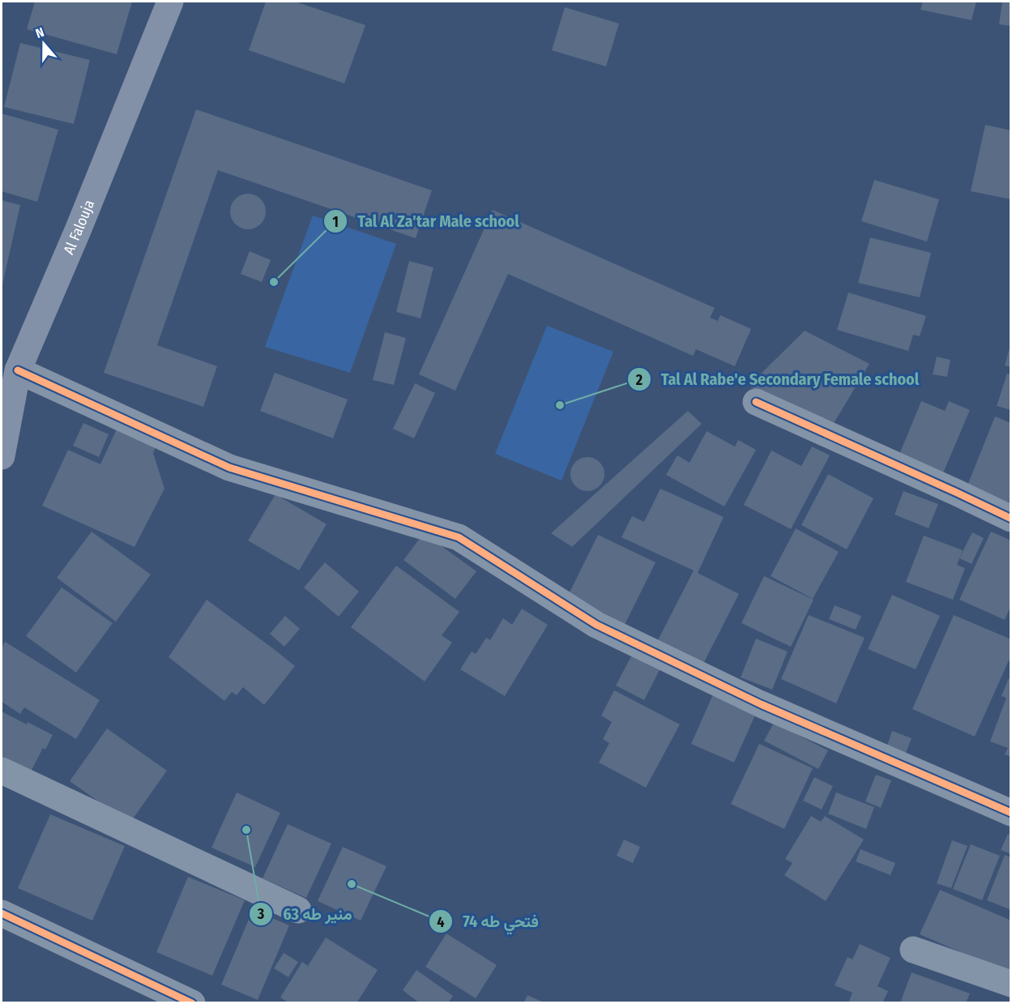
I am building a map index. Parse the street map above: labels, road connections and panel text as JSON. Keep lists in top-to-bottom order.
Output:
{
  "streets": {
    "main road": ["Al Falouja"]
  },
  "places": [
    "Tal Al Za'tar Male school",
    "Tal Al Rabe'e Secondary Female school",
    "منير طه 63",
    "فتحي طه 74"
  ],
  "north": "top"
}
